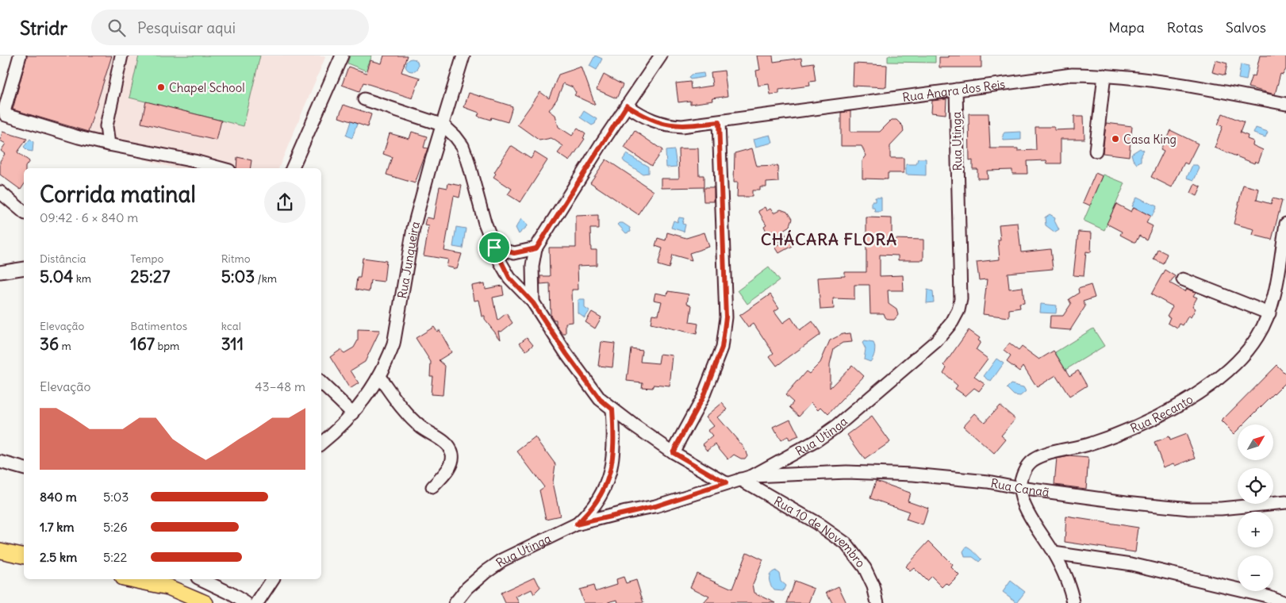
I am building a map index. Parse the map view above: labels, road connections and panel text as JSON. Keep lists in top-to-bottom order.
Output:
{
  "streets": {
    "street": [
      "Rua Angra dos Reis",
      "Rua Utinga",
      "Rua Junqueira",
      "Rua Recanto",
      "Rua Canaã",
      "Rua 10 de Novembro"
    ]
  },
  "crossings": [
    ["Rua Angra dos Reis", "Rua Utinga"],
    ["Rua Utinga", "Rua Canaã"],
    ["Rua Utinga", "Rua 10 de Novembro"],
    ["Rua Recanto", "Rua Canaã"]
  ],
  "districts": ["CHÁCARA FLORA"],
  "places": ["Chapel School", "Casa King"],
  "north": "top right",
  "page": {
    "header": "Stridr",
    "search": "Pesquisar aqui",
    "nav": ["Mapa", "Rotas", "Salvos"],
    "heading": ["Corrida matinal", "09:42 · 6 × 840 m"],
    "stats": [
      ["Distância", "5.04 km"],
      ["Tempo", "25:27"],
      ["Ritmo", "5:03 /km"],
      ["Elevação", "36 m"],
      ["Batimentos", "167 bpm"],
      ["kcal", "311"]
    ],
    "chart": ["Elevação", "43–48 m"],
    "map_buttons": ["+", "−"],
    "list": [
      {
        "name": "840 m",
        "note": "5:03"
      },
      {
        "name": "1.7 km",
        "note": "5:26"
      },
      {
        "name": "2.5 km",
        "note": "5:22"
      }
    ]
  }
}
